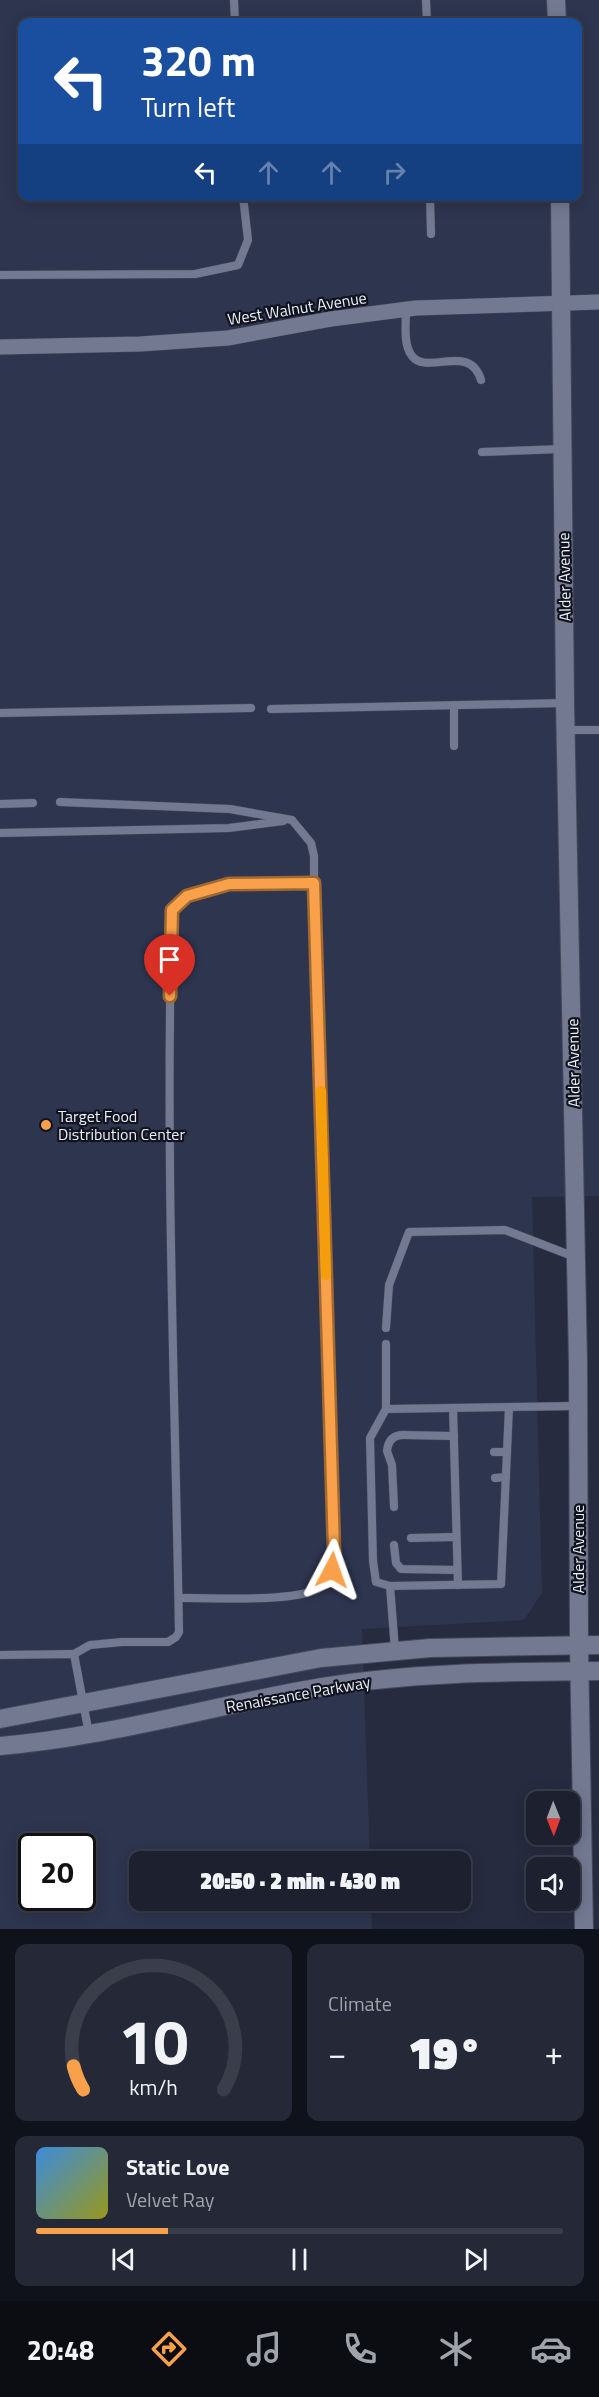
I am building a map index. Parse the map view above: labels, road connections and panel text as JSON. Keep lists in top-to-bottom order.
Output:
{
  "streets": {
    "main road": ["Alder Avenue", "Renaissance Parkway"],
    "street": ["West Walnut Avenue"]
  },
  "crossings": [
    ["West Walnut Avenue", "Alder Avenue"],
    ["Alder Avenue", "Renaissance Parkway"]
  ],
  "places": ["Target Food Distribution Center"],
  "north": "bottom",
  "page": {
    "turn": ["320 m", "Turn left"],
    "limit": "20",
    "trip": "20:50 · 2 min · 430 m",
    "tile": "Climate",
    "heat": ["−", "19°", "+"],
    "song": ["Static Love", "Velvet Ray"],
    "tabs": "20:48",
    "gauge": ["10", "km/h"]
  }
}
